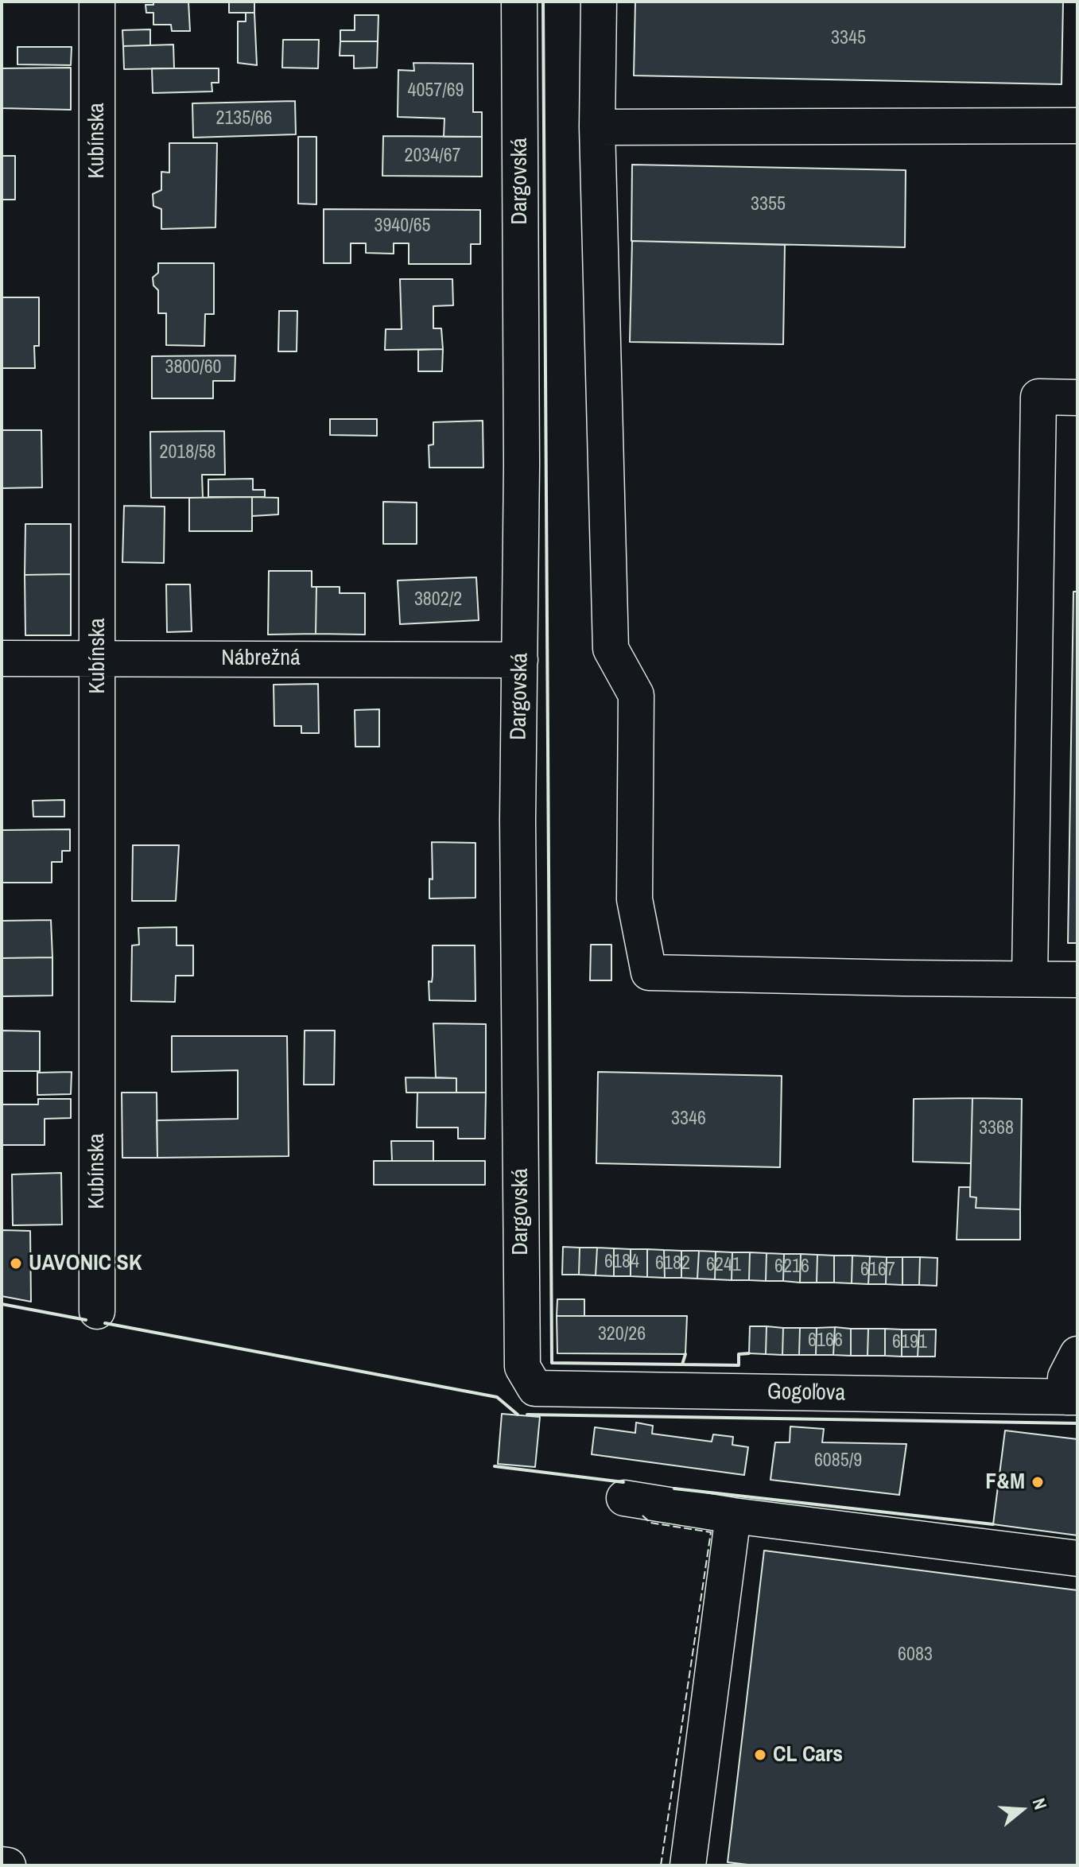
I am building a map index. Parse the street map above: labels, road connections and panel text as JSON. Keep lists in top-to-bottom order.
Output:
{
  "streets": {
    "street": [
      "Kubínska",
      "Dargovská",
      "Nábrežná",
      "Gogoľova"
    ]
  },
  "crossings": [
    ["Kubínska", "Nábrežná"],
    ["Dargovská", "Nábrežná"],
    ["Dargovská", "Gogoľova"]
  ],
  "places": ["UAVONIC SK", "F&M", "CL Cars"],
  "house_numbers": [
    "3345",
    "4057/69",
    "2135/66",
    "2034/67",
    "3355",
    "3940/65",
    "3800/60",
    "2018/58",
    "3802/2",
    "3346",
    "3368",
    "6184",
    "6182",
    "6241",
    "6216",
    "6167",
    "320/26",
    "6166",
    "6191",
    "6085/9",
    "6083"
  ],
  "north": "right"
}
